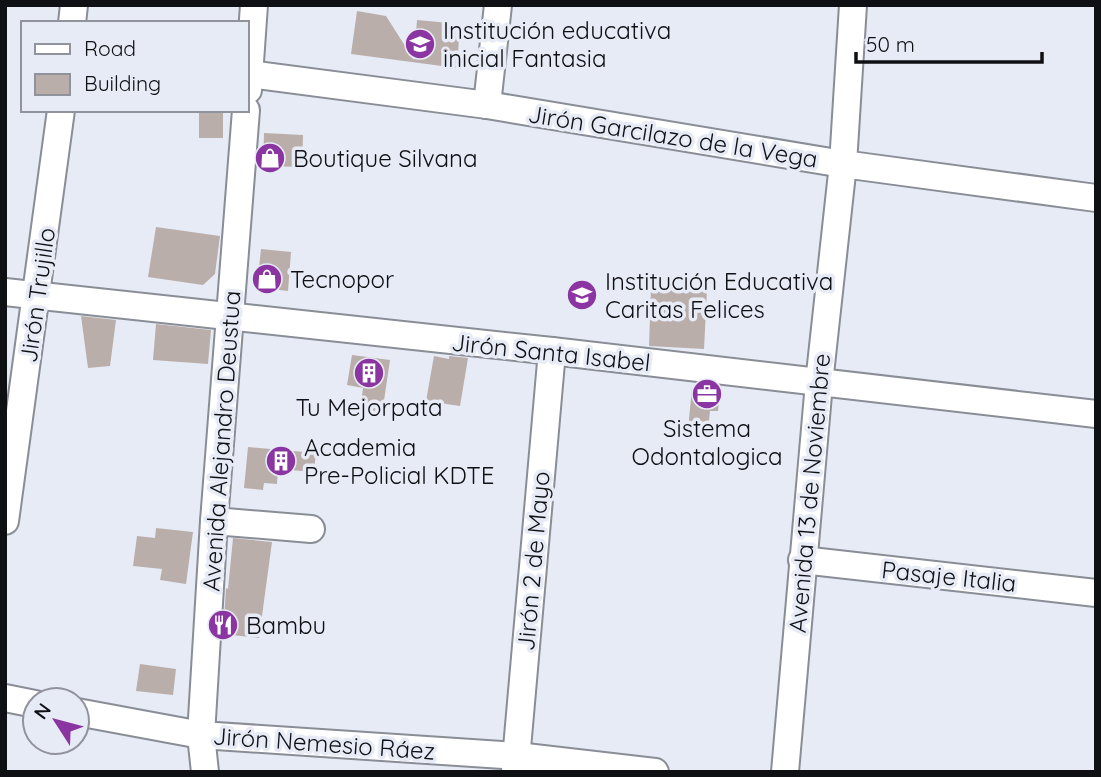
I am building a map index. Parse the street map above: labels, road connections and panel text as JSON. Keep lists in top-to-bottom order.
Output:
{
  "streets": {
    "street": [
      "Jirón Garcilazo de la Vega",
      "Jirón Trujillo",
      "Jirón Santa Isabel",
      "Avenida Alejandro Deustua",
      "Avenida 13 de Noviembre",
      "Jirón 2 de Mayo",
      "Pasaje Italia",
      "Jirón Nemesio Ráez"
    ]
  },
  "crossings": [
    ["Jirón Garcilazo de la Vega", "Avenida Alejandro Deustua"],
    ["Jirón Garcilazo de la Vega", "Avenida 13 de Noviembre"],
    ["Jirón Trujillo", "Jirón Santa Isabel"],
    ["Jirón Santa Isabel", "Avenida Alejandro Deustua"],
    ["Jirón Santa Isabel", "Avenida 13 de Noviembre"],
    ["Jirón Santa Isabel", "Jirón 2 de Mayo"],
    ["Avenida Alejandro Deustua", "Jirón Nemesio Ráez"],
    ["Avenida 13 de Noviembre", "Pasaje Italia"],
    ["Jirón 2 de Mayo", "Jirón Nemesio Ráez"]
  ],
  "places": {
    "school or university": ["Institución educativa inicial Fantasia", "Institución Educativa Caritas Felices"],
    "shop": ["Boutique Silvana", "Tecnopor"],
    "building": ["Tu Mejorpata", "Academia Pre-Policial KDTE"],
    "office": ["Sistema Odontalogica"],
    "restaurant": ["Bambu"]
  },
  "legend": ["Road", "Building"],
  "scale_bar": "50 m",
  "north": "top left"
}
